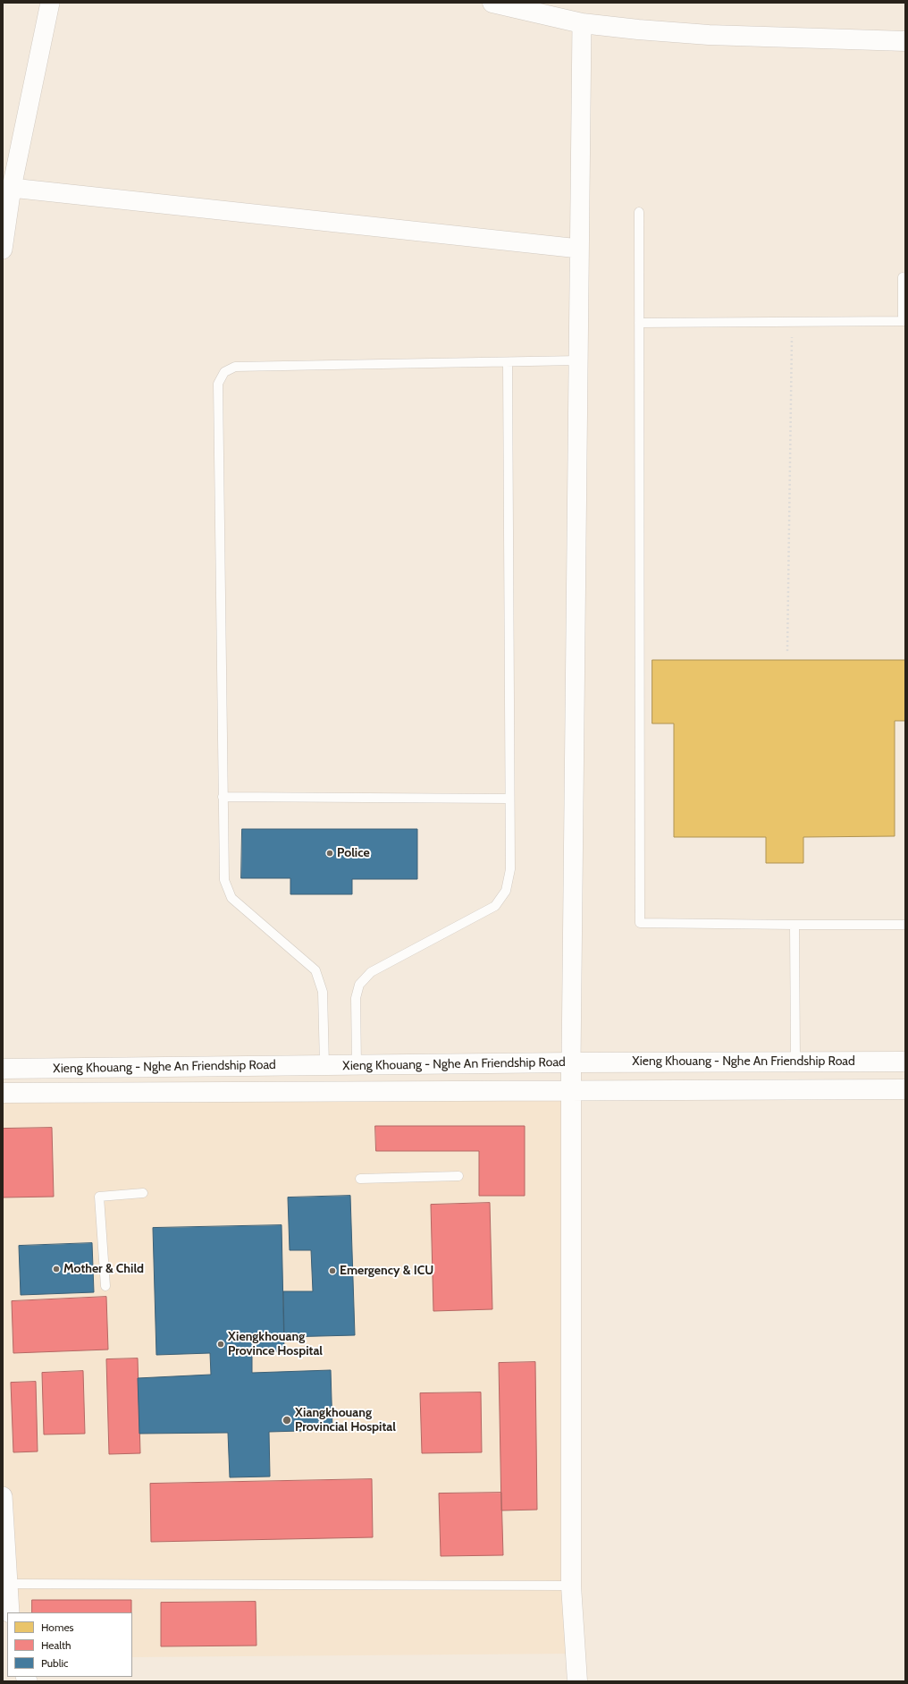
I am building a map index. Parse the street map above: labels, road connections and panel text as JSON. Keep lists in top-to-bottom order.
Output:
{
  "streets": {
    "street": ["Xieng Khouang - Nghe An Friendship Road"]
  },
  "places": [
    "Police",
    "Mother & Child",
    "Emergency & ICU",
    "Xiengkhouang Province Hospital",
    "Xiangkhouang Provincial Hospital"
  ],
  "legend": ["Homes", "Health", "Public"]
}
